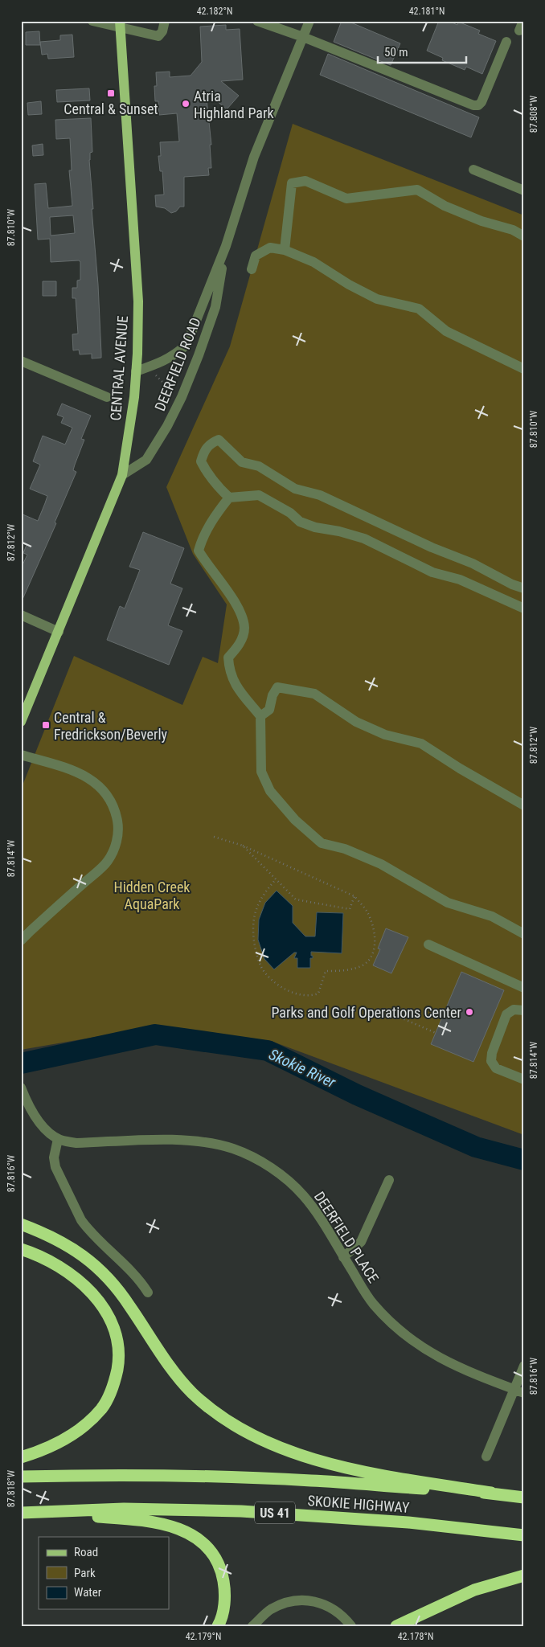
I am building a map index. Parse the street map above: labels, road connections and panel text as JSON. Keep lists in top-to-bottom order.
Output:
{
  "streets": {
    "highway": ["SKOKIE HIGHWAY", "US 41"],
    "main road": ["CENTRAL AVENUE"],
    "street": ["DEERFIELD ROAD", "DEERFIELD PLACE"]
  },
  "crossings": [
    ["DEERFIELD ROAD", "CENTRAL AVENUE"]
  ],
  "water": ["Skokie River"],
  "parks": ["Hidden Creek AquaPark"],
  "places": {
    "transit": ["Central & Sunset", "Central & Fredrickson/Beverly"],
    "other": ["Atria Highland Park", "Parks and Golf Operations Center"]
  },
  "legend": ["Road", "Park", "Water"],
  "scale_bar": "50 m",
  "coordinates": [
    "42.182°N",
    "42.181°N",
    "87.808°W",
    "87.810°W",
    "87.812°W",
    "87.814°W",
    "87.816°W",
    "87.818°W",
    "42.179°N",
    "42.178°N"
  ]
}
